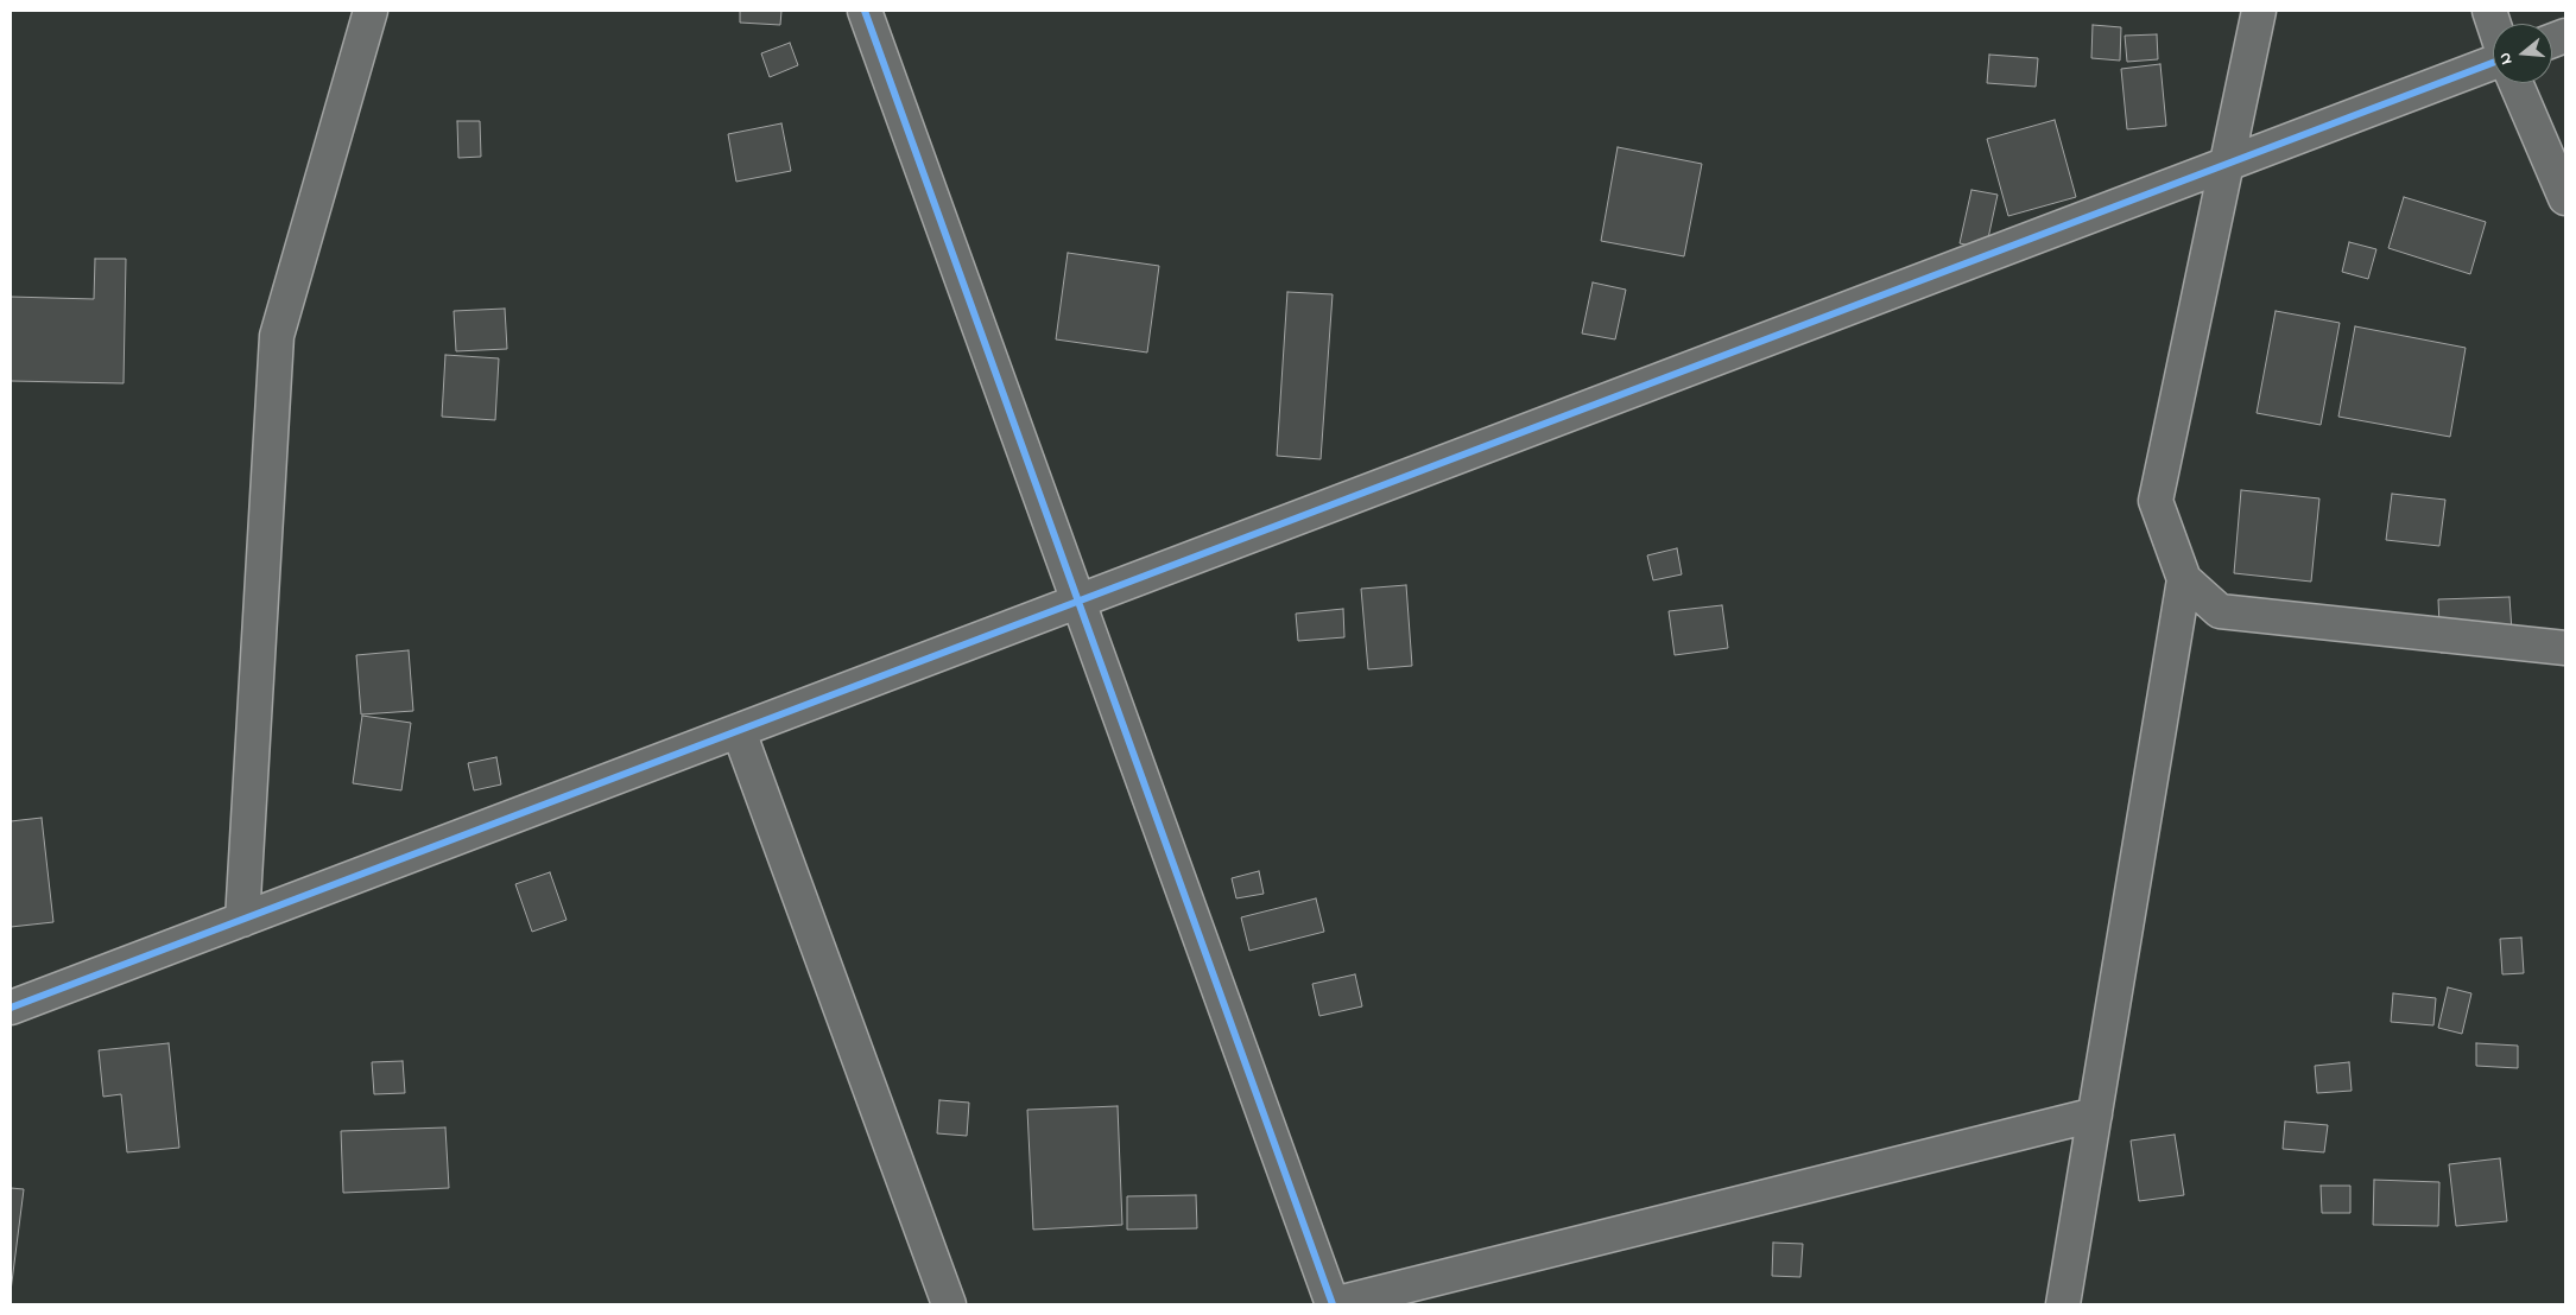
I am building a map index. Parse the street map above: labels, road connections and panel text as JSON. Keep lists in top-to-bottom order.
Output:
{
  "north": "left"
}
